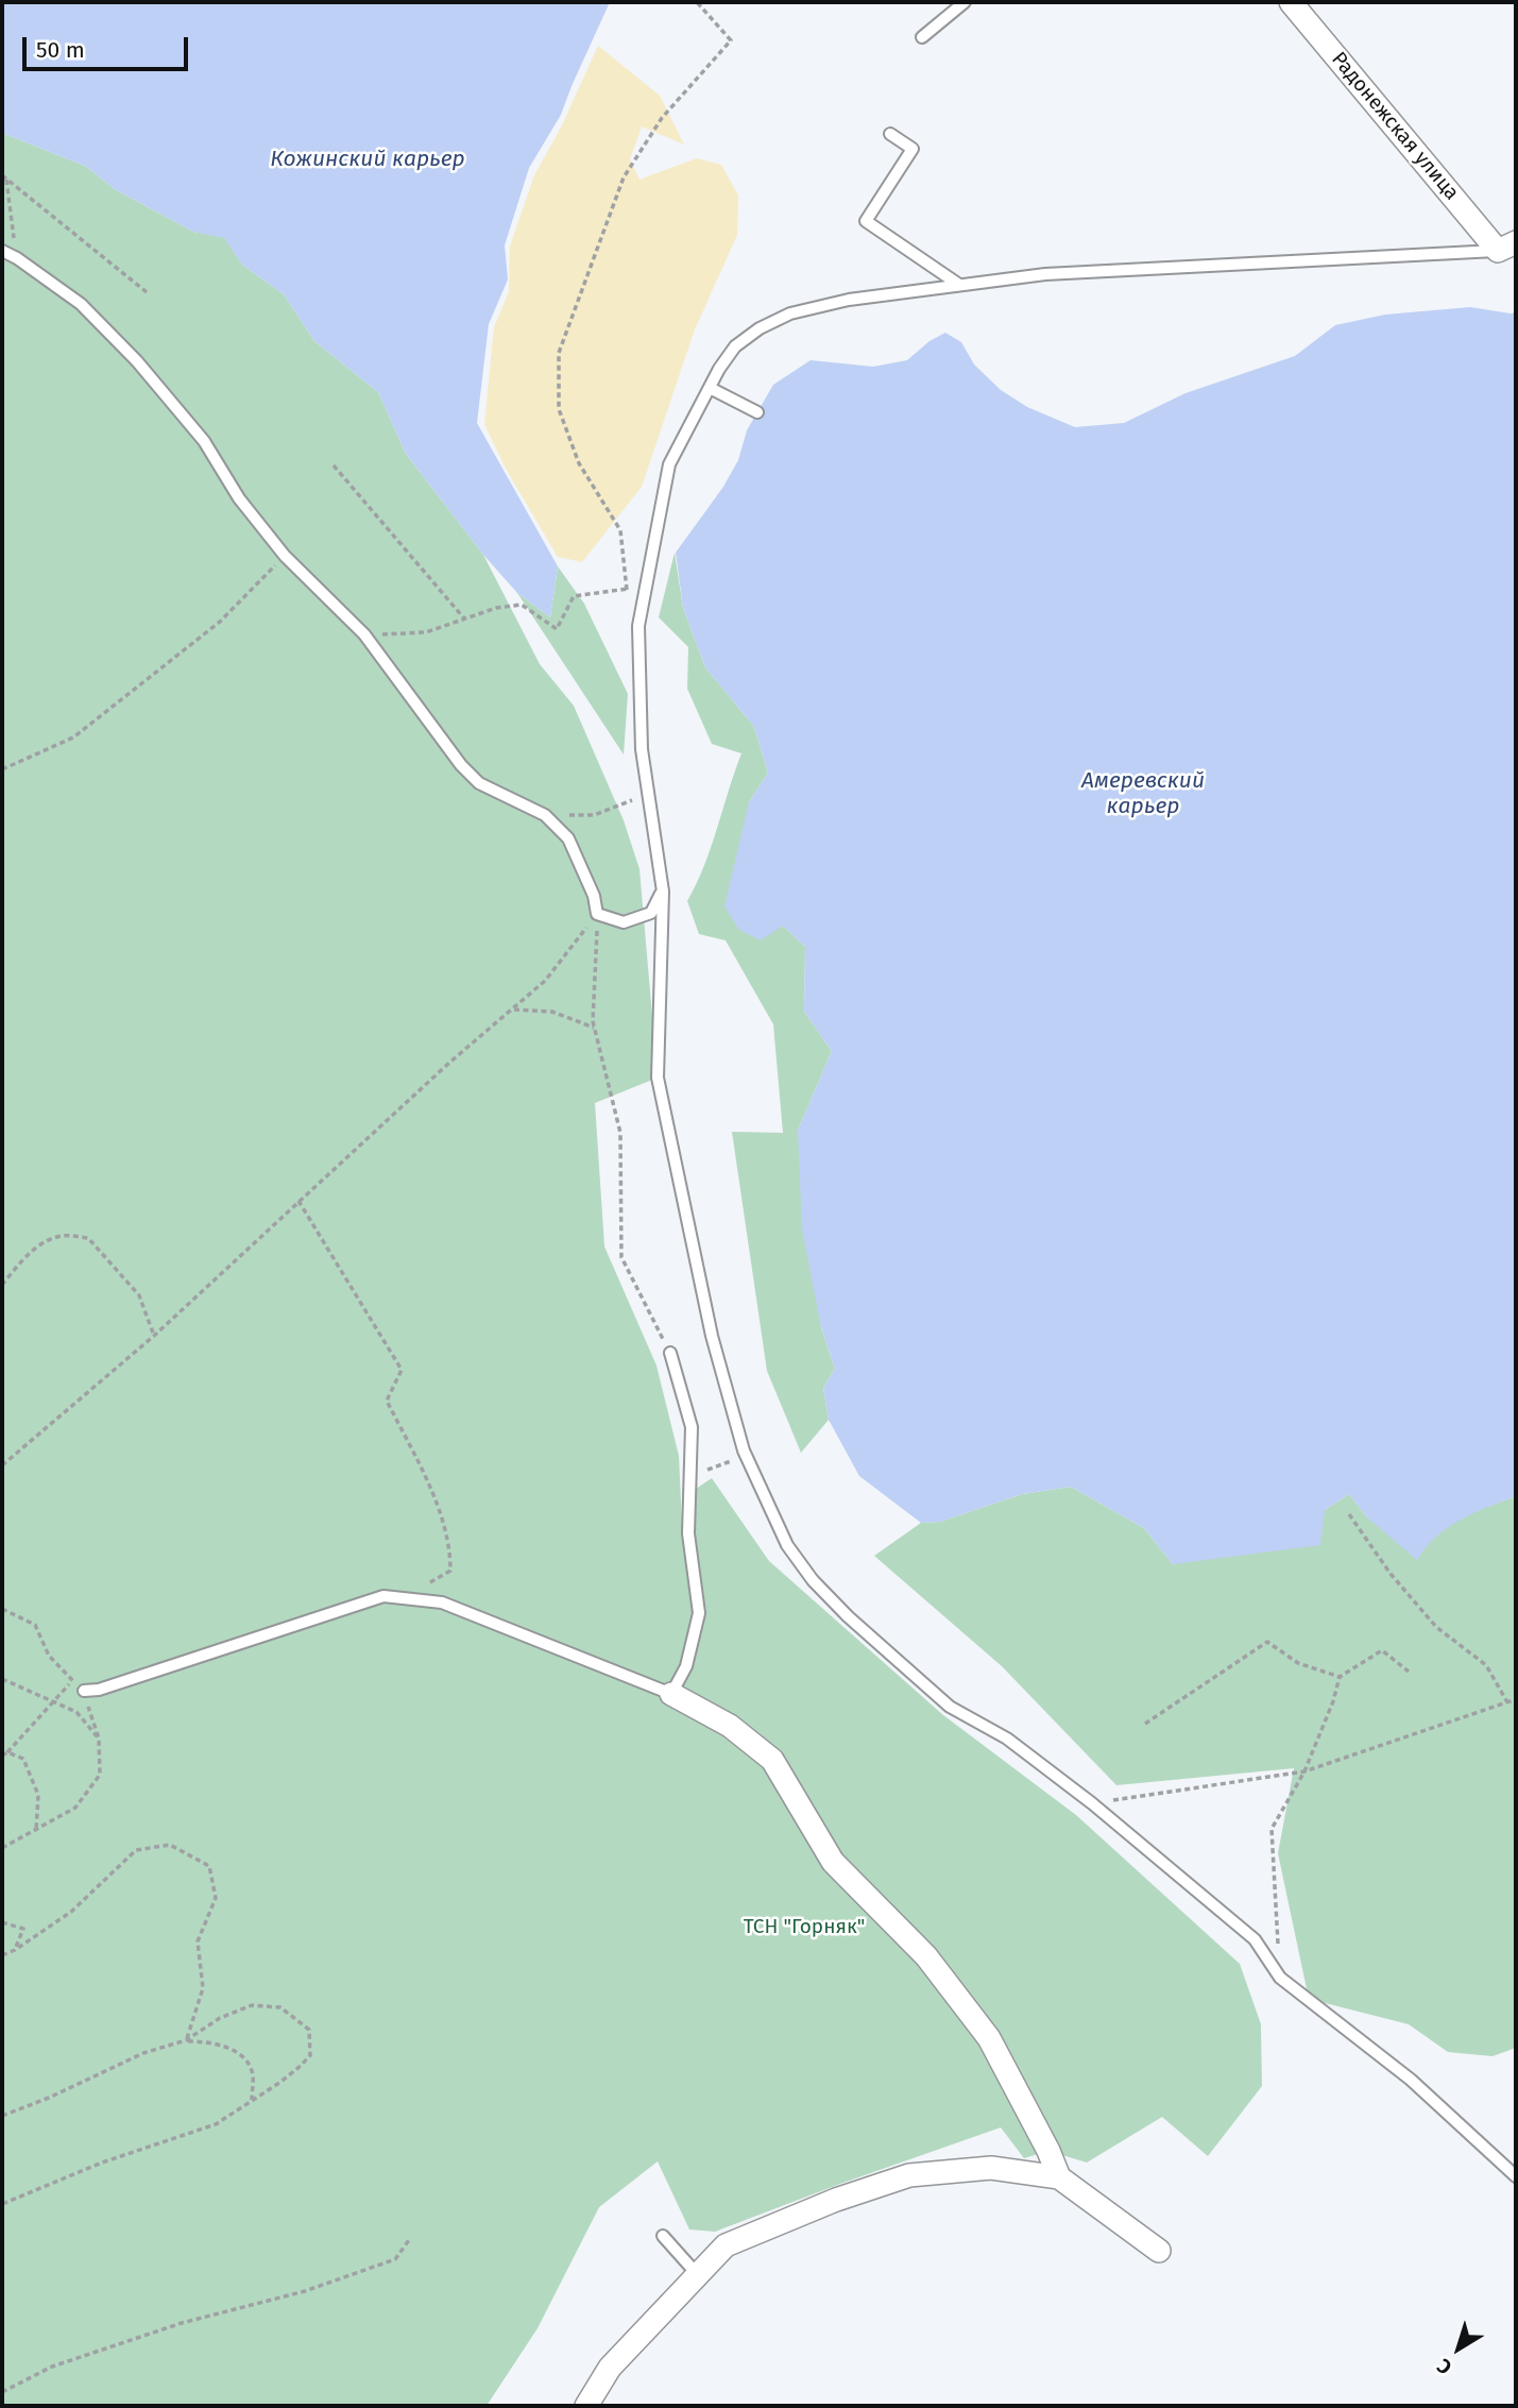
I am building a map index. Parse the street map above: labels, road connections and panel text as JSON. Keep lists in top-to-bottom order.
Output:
{
  "streets": {
    "street": ["Радонежская улица"]
  },
  "water": ["Кожинский карьер", "Амеревский карьер"],
  "parks": ["ТСН \"Горняк\""],
  "scale_bar": "50 m",
  "north": "bottom left"
}
